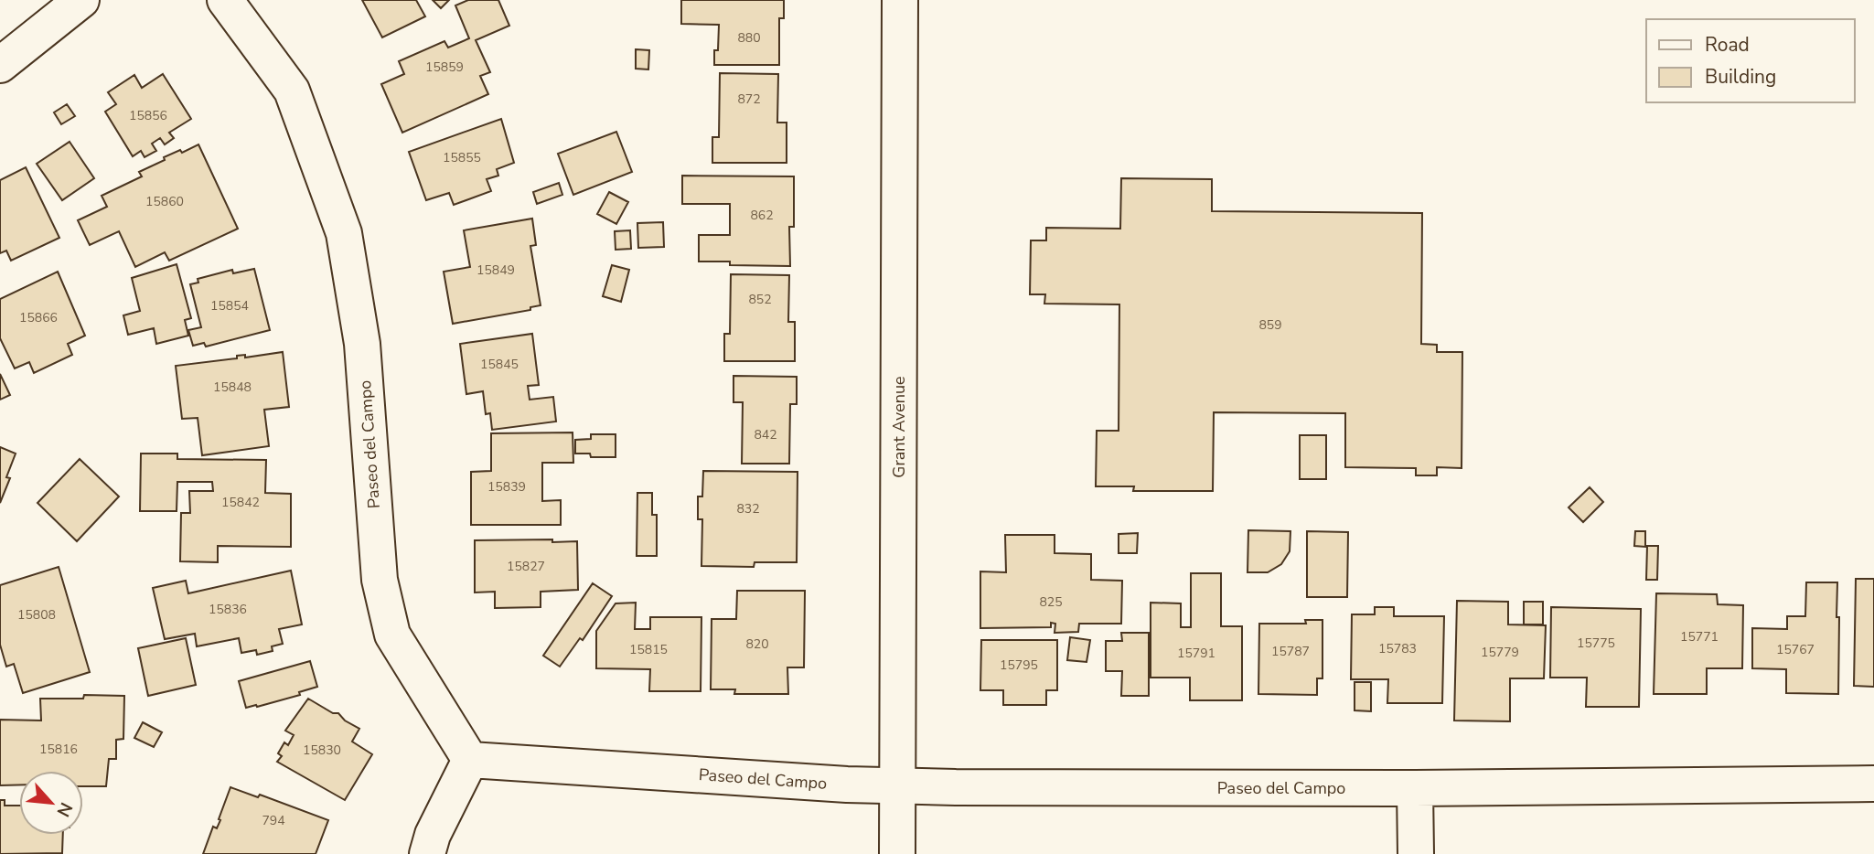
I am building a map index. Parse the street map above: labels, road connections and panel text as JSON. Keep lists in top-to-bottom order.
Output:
{
  "streets": {
    "street": ["Grant Avenue", "Paseo del Campo"]
  },
  "crossings": [
    ["Grant Avenue", "Paseo del Campo"]
  ],
  "house_numbers": [
    "880",
    "15859",
    "872",
    "15856",
    "15855",
    "15860",
    "862",
    "15849",
    "852",
    "15854",
    "15866",
    "859",
    "15845",
    "15848",
    "842",
    "15839",
    "15842",
    "832",
    "15827",
    "825",
    "15836",
    "15808",
    "15771",
    "15775",
    "820",
    "15783",
    "15815",
    "15767",
    "15787",
    "15779",
    "15791",
    "15795",
    "15816",
    "15830",
    "794"
  ],
  "legend": ["Road", "Building"],
  "north": "bottom right"
}
